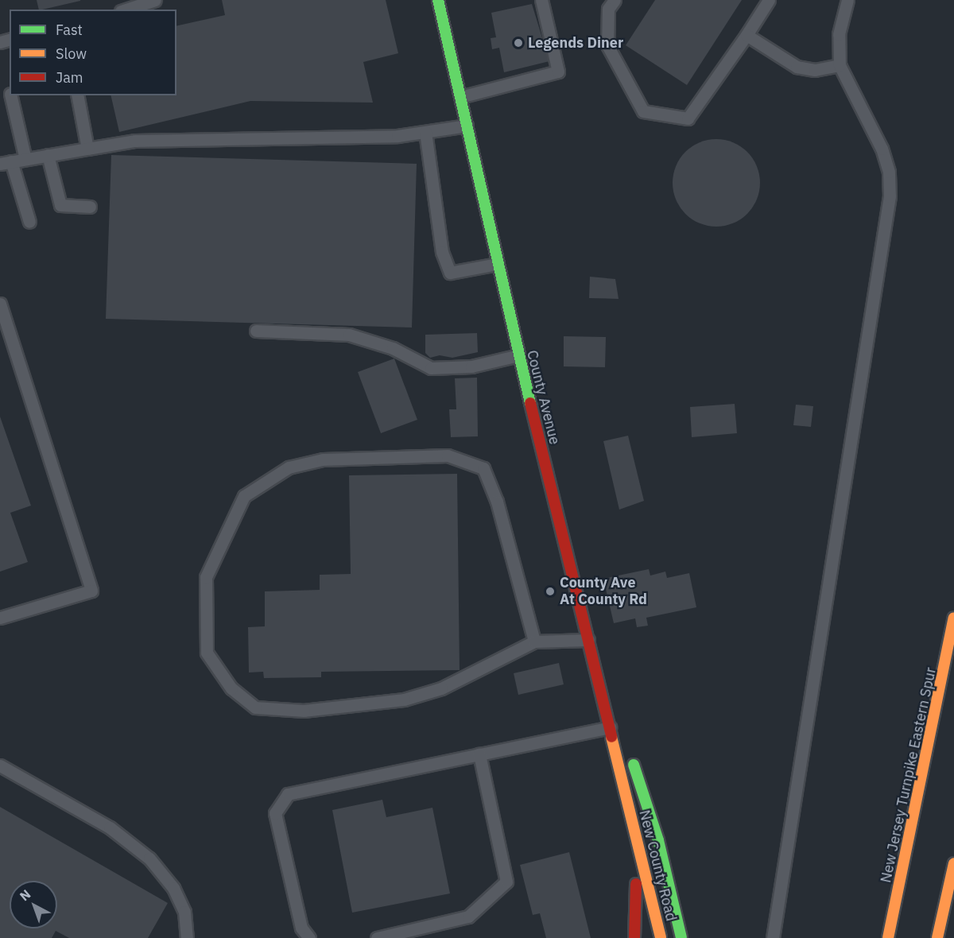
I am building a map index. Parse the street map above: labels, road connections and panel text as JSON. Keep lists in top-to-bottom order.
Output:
{
  "streets": {
    "main road": ["County Avenue", "New Jersey Turnpike Eastern Spur", "New County Road"]
  },
  "crossings": [
    ["County Avenue", "New County Road"]
  ],
  "places": ["Legends Diner", "County Ave At County Rd"],
  "legend": ["Fast", "Slow", "Jam"],
  "north": "top left"
}
